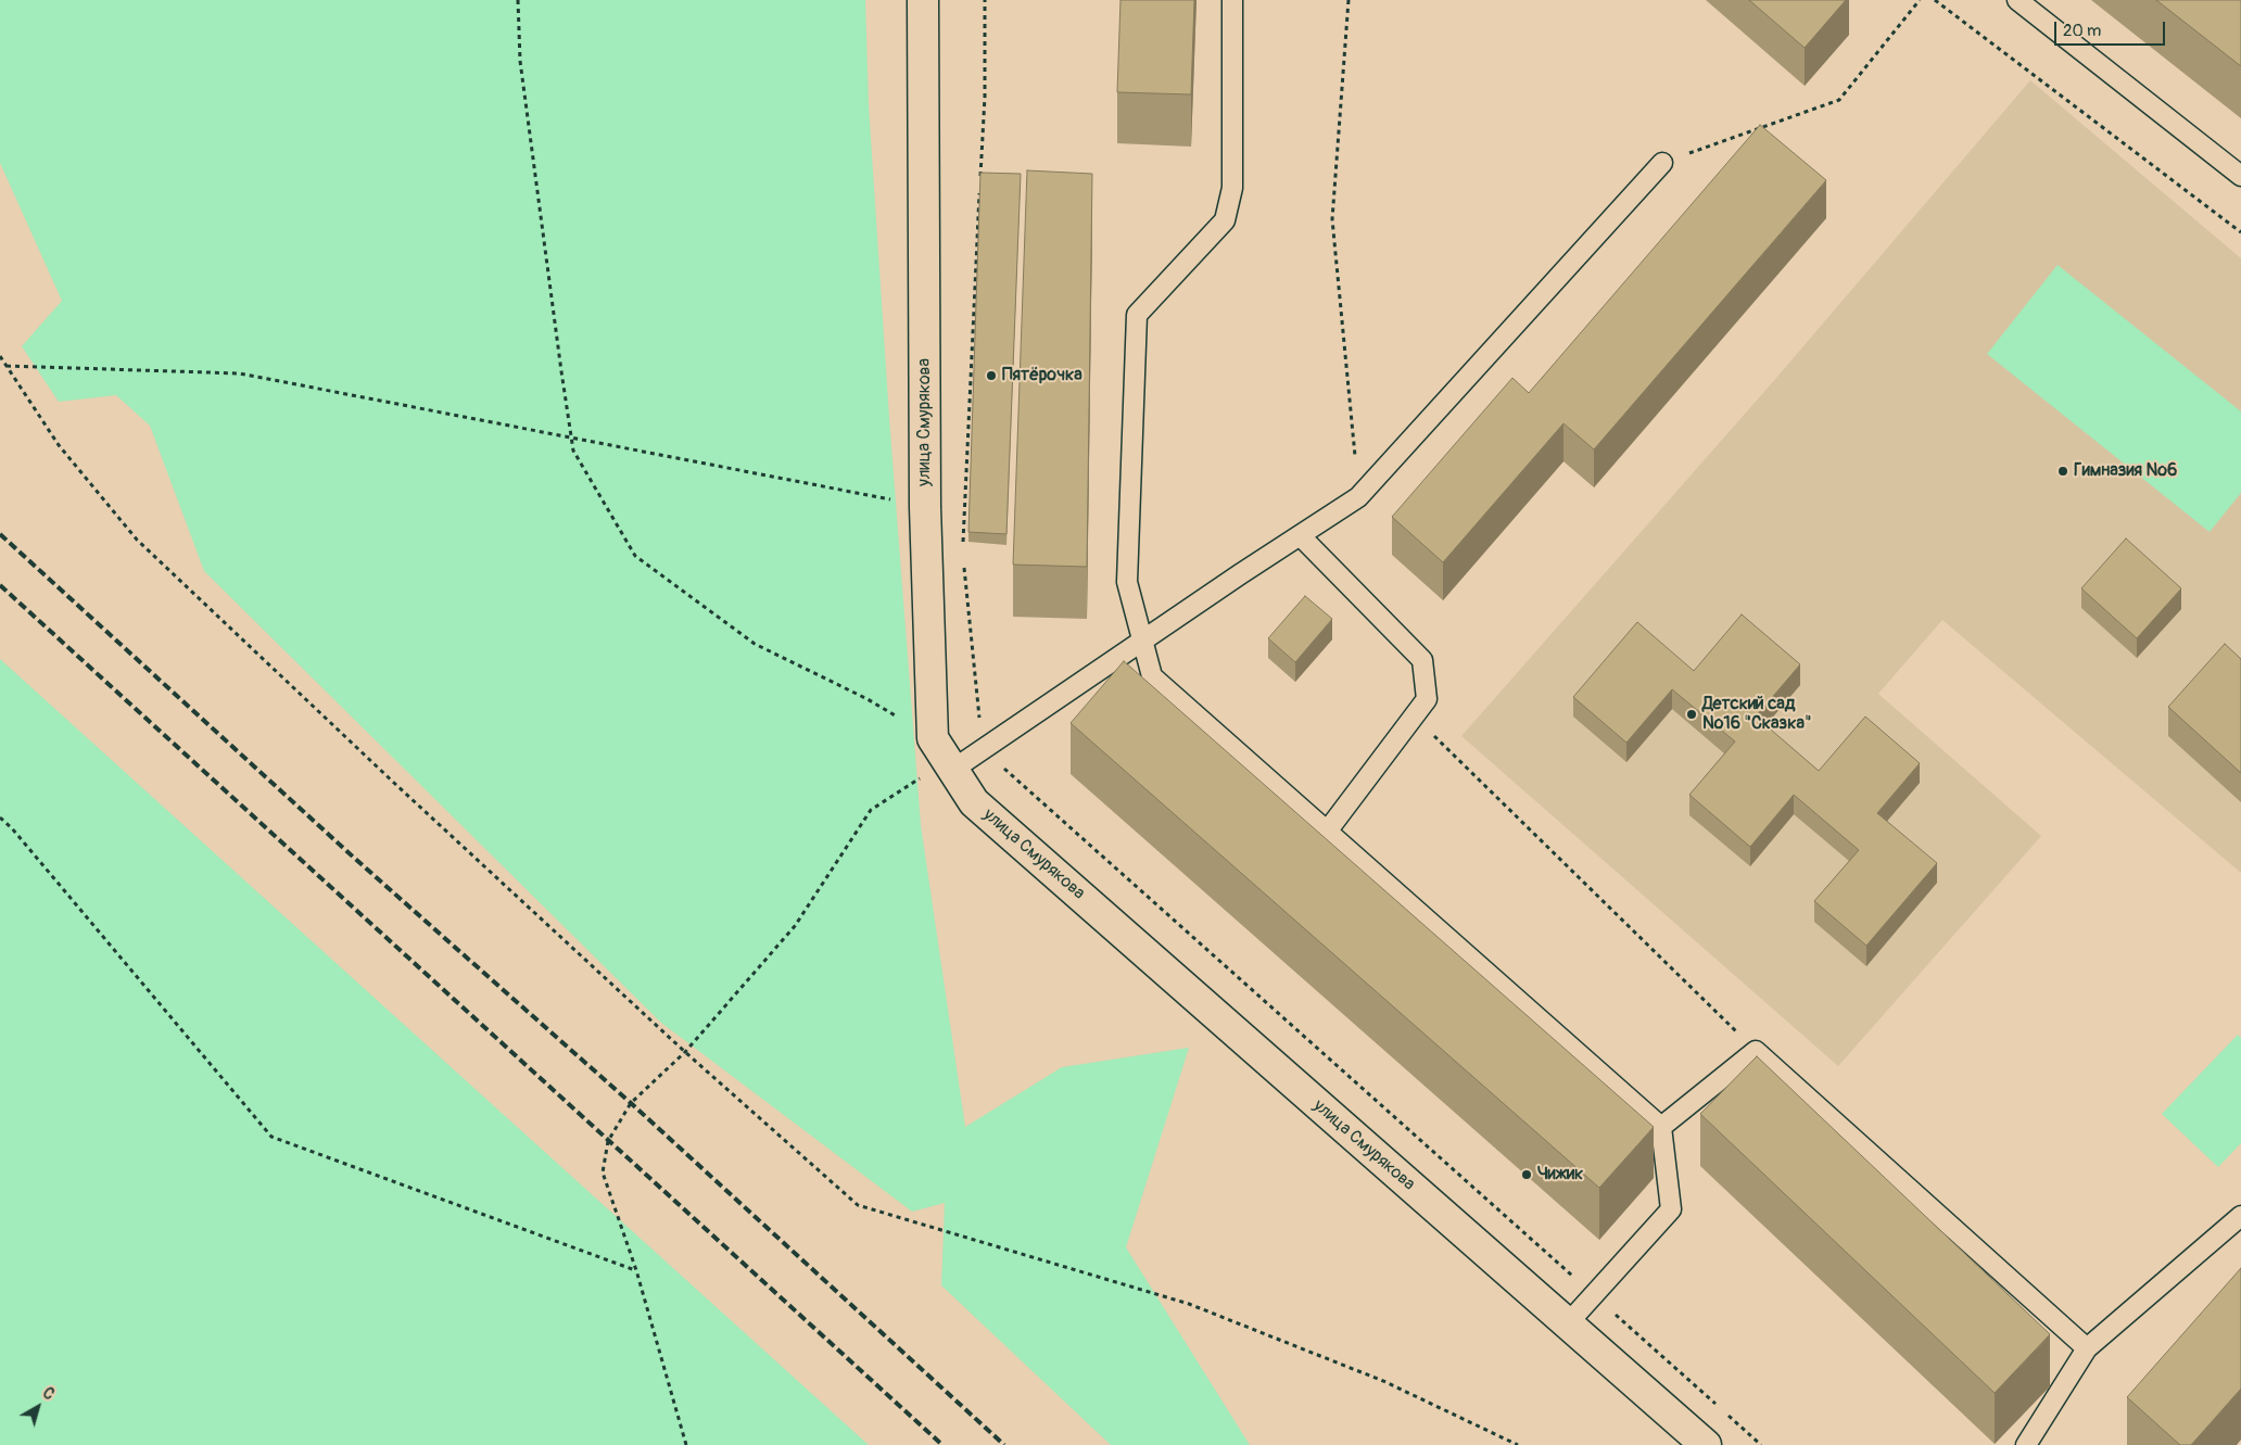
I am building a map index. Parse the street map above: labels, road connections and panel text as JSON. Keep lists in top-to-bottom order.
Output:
{
  "streets": {
    "street": ["улица Смурякова"]
  },
  "places": [
    "Пятёрочка",
    "Гимназия №6",
    "Детский сад №16 \"Сказка\"",
    "Чижик"
  ],
  "scale_bar": "20 m",
  "north": "top right"
}
